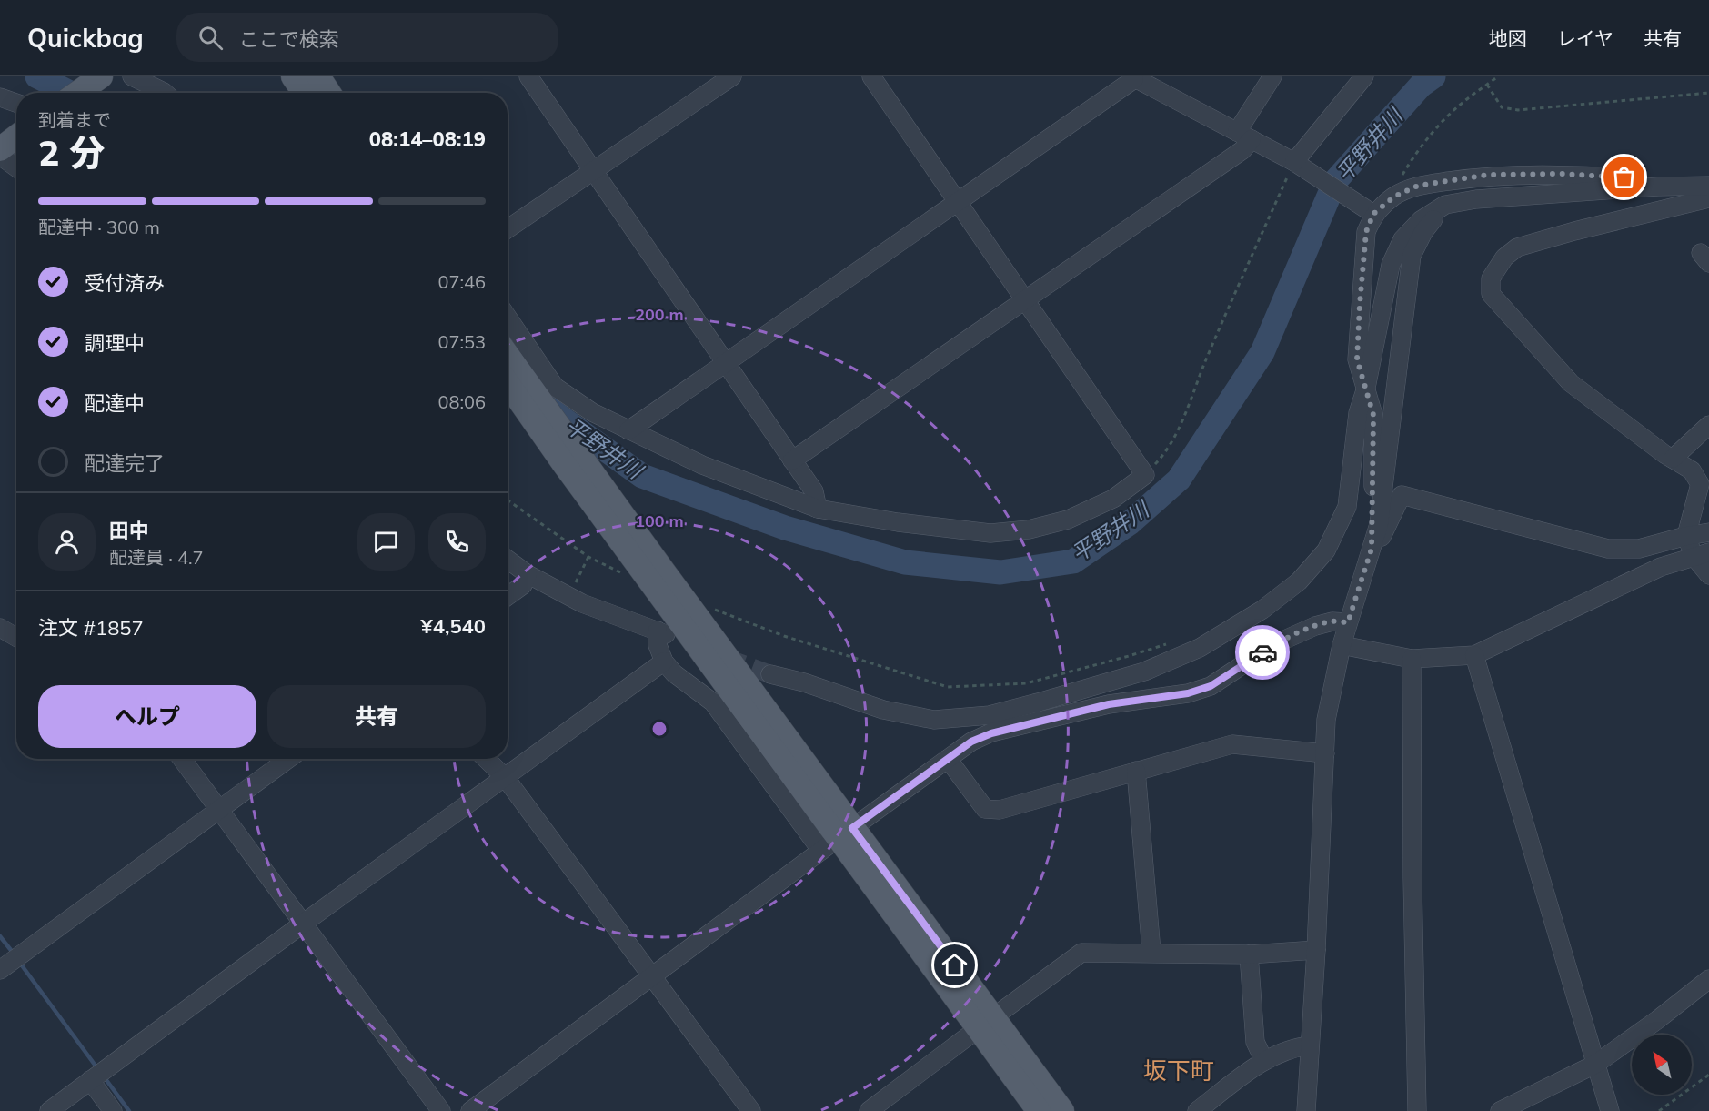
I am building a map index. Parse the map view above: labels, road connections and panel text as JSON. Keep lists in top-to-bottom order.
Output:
{
  "districts": ["坂下町"],
  "water": ["平野井川"],
  "north": "top left",
  "page": {
    "header": "Quickbag",
    "search": "ここで検索",
    "nav": ["地図", "レイヤ", "共有"],
    "heading": ["2 分", "到着まで", "08:14–08:19"],
    "panel": [
      "田中",
      "配達員 · 4.7",
      "注文 #1857",
      "¥4,540"
    ],
    "bar": "配達中 · 300 m",
    "list": [
      ["受付済み", "07:46"],
      ["調理中", "07:53"],
      ["配達中", "08:06"],
      "配達完了"
    ],
    "buttons": ["ヘルプ", "共有"]
  },
  "rings": ["200 m", "100 m"]
}
